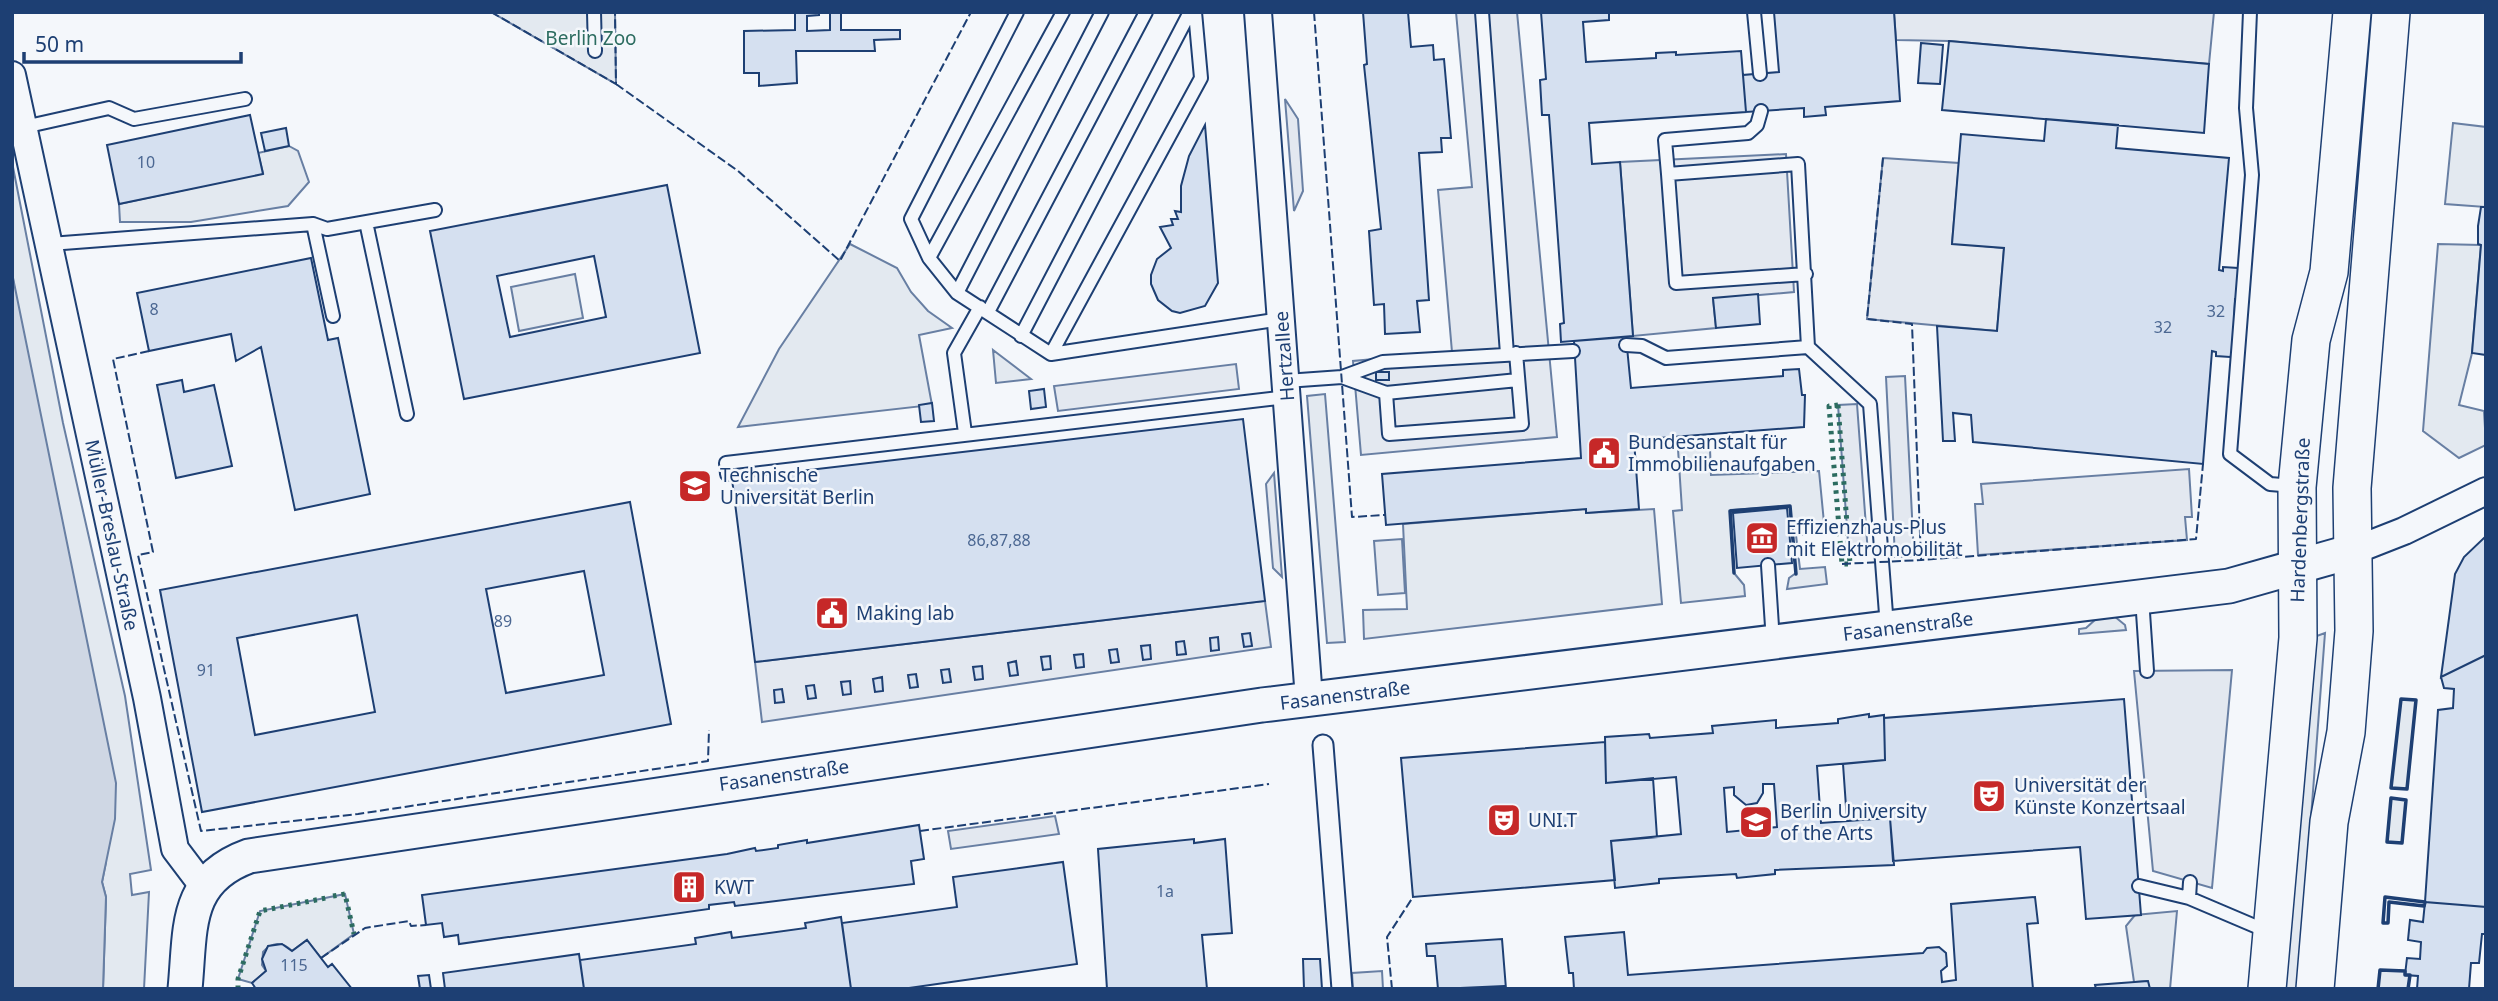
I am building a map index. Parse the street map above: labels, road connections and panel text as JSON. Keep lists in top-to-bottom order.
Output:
{
  "streets": {
    "main road": ["Hardenbergstraße"],
    "street": ["Hertzallee", "Müller-Breslau-Straße", "Fasanenstraße"]
  },
  "crossings": [
    ["Hertzallee", "Fasanenstraße"],
    ["Hardenbergstraße", "Fasanenstraße"],
    ["Müller-Breslau-Straße", "Fasanenstraße"]
  ],
  "parks": ["Berlin Zoo"],
  "places": {
    "public building": ["Bundesanstalt für Immobilienaufgaben", "Making lab"],
    "school or university": ["Technische Universität Berlin", "Berlin University of the Arts"],
    "museum": ["Effizienzhaus-Plus mit Elektromobilität"],
    "theatre": ["Universität der Künste Konzertsaal", "UNI.T"],
    "building": ["KWT"]
  },
  "house_numbers": [
    "10",
    "8",
    "32",
    "32",
    "86,87,88",
    "89",
    "91",
    "1a",
    "115"
  ],
  "scale_bar": "50 m"
}
